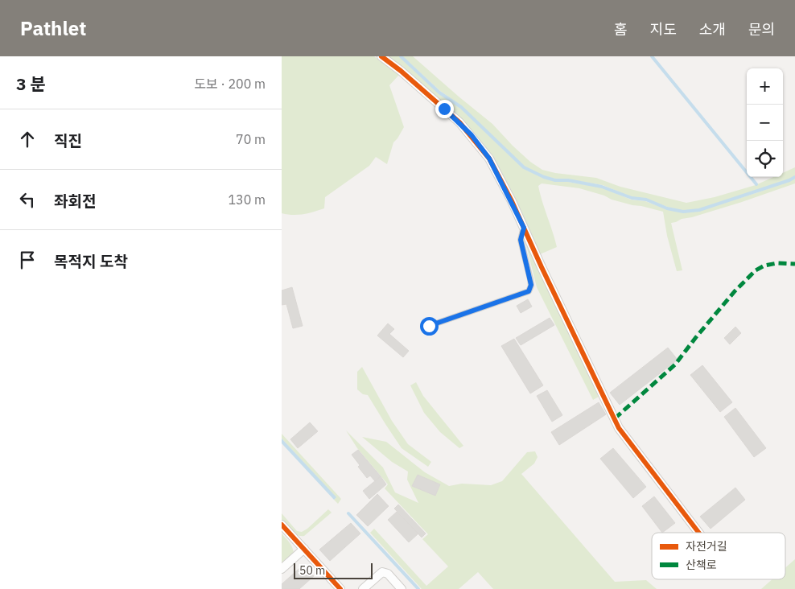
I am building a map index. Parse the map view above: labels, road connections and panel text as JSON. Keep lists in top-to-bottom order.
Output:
{
  "legend": ["자전거길", "산책로"],
  "scale_bar": "50 m",
  "page": {
    "header": "Pathlet",
    "nav": [
      "홈",
      "지도",
      "소개",
      "문의"
    ],
    "heading": ["3 분", "도보 · 200 m"],
    "map_buttons": ["+", "−"],
    "list": [
      ["직진", "70 m"],
      ["좌회전", "130 m"],
      "목적지 도착"
    ],
    "scale": "50 m"
  }
}
